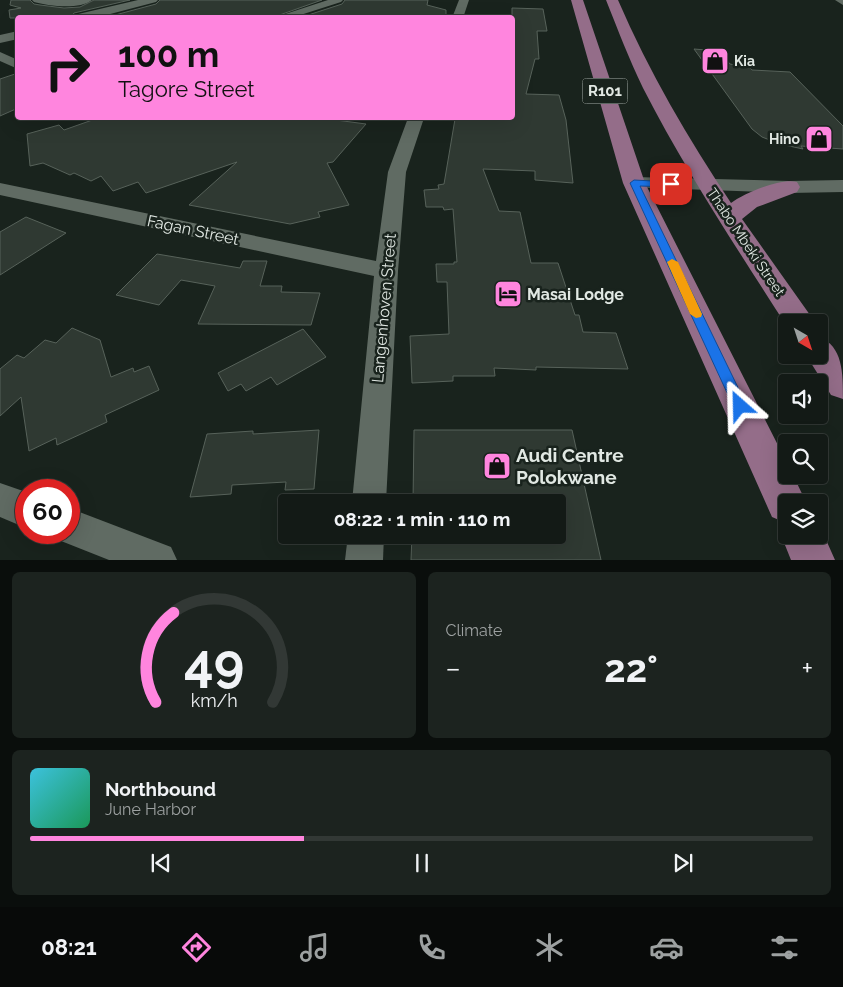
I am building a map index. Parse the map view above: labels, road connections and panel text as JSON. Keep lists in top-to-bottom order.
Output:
{
  "streets": {
    "main road": ["R101", "Thabo Mbeki Street"],
    "street": ["Fagan Street", "Langenhoven Street"]
  },
  "crossings": [
    ["Fagan Street", "Langenhoven Street"]
  ],
  "places": {
    "shop": ["Kia", "Hino", "Audi Centre Polokwane"],
    "hotel": ["Masai Lodge"]
  },
  "north": "bottom right",
  "page": {
    "turn": ["100 m", "Tagore Street"],
    "limit": "60",
    "trip": "08:22 · 1 min · 110 m",
    "tile": "Climate",
    "heat": ["−", "22°", "+"],
    "song": ["Northbound", "June Harbor"],
    "tabs": "08:21",
    "gauge": ["49", "km/h"]
  }
}
